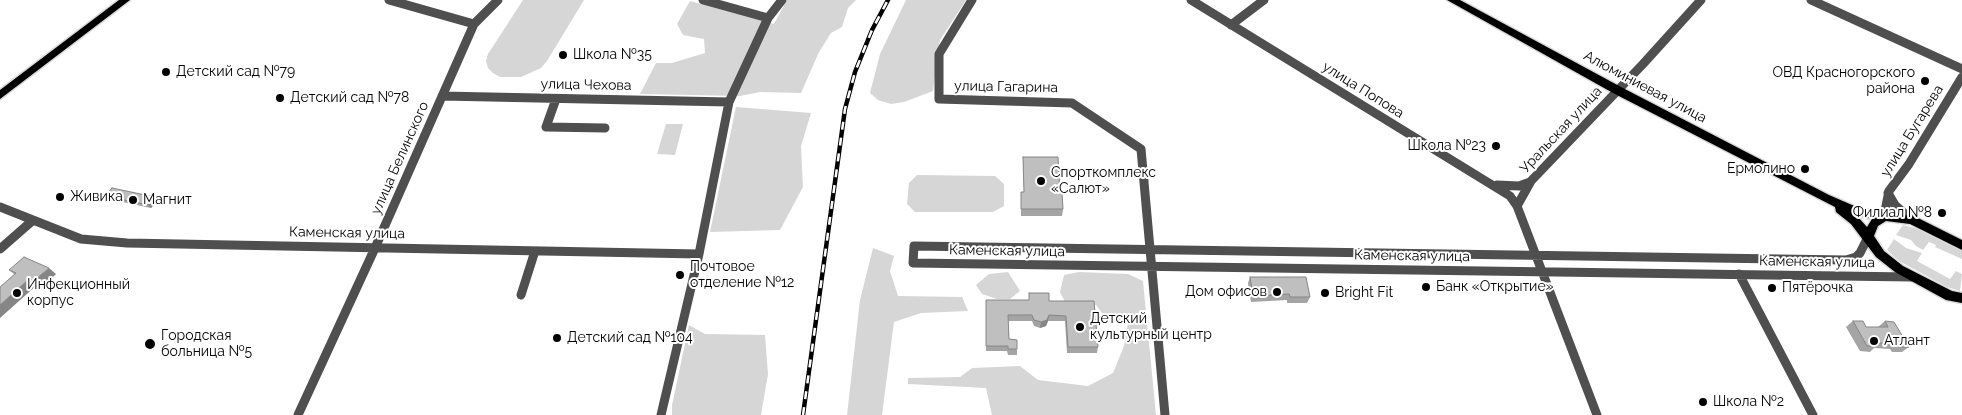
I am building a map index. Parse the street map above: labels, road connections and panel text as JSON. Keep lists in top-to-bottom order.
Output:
{
  "streets": {
    "main road": ["Алюминиевая улица"],
    "street": [
      "улица Чехова",
      "улица Гагарина",
      "улица Попова",
      "Уральская улица",
      "улица Бугарева",
      "улица Белинского",
      "Каменская улица"
    ]
  },
  "crossings": [
    ["улица Чехова", "улица Белинского"],
    ["улица Гагарина", "Каменская улица"],
    ["Алюминиевая улица", "Уральская улица"],
    ["улица Попова", "Уральская улица"],
    ["улица Белинского", "Каменская улица"]
  ],
  "places": [
    "Школа №35",
    "Детский сад №79",
    "ОВД Красногорского района",
    "Детский сад №78",
    "Школа №23",
    "Ермолино",
    "Спорткомплекс «Салют»",
    "Живика",
    "Магнит",
    "Филиал №8",
    "Почтовое отделение №12",
    "Банк «Открытие»",
    "Пятёрочка",
    "Дом офисов",
    "Инфекционный корпус",
    "Bright Fit",
    "Детский культурный центр",
    "Детский сад №104",
    "Атлант",
    "Городская больница №5",
    "Школа №2"
  ]
}
